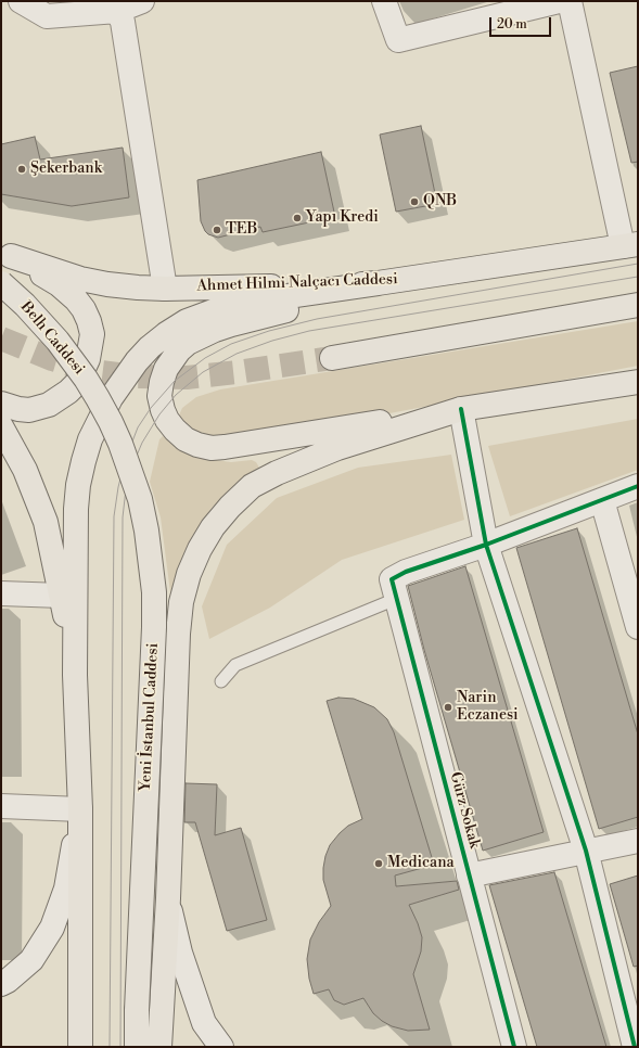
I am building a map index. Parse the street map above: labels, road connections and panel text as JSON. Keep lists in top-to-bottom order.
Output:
{
  "streets": {
    "main road": ["Ahmet Hilmi Nalçacı Caddesi", "Belh Caddesi", "Yeni İstanbul Caddesi"],
    "street": ["Gürz Sokak"]
  },
  "crossings": [
    ["Belh Caddesi", "Yeni İstanbul Caddesi"]
  ],
  "places": [
    "Şekerbank",
    "QNB",
    "Yapı Kredi",
    "TEB",
    "Narin Eczanesi",
    "Medicana"
  ],
  "scale_bar": "20 m"
}
